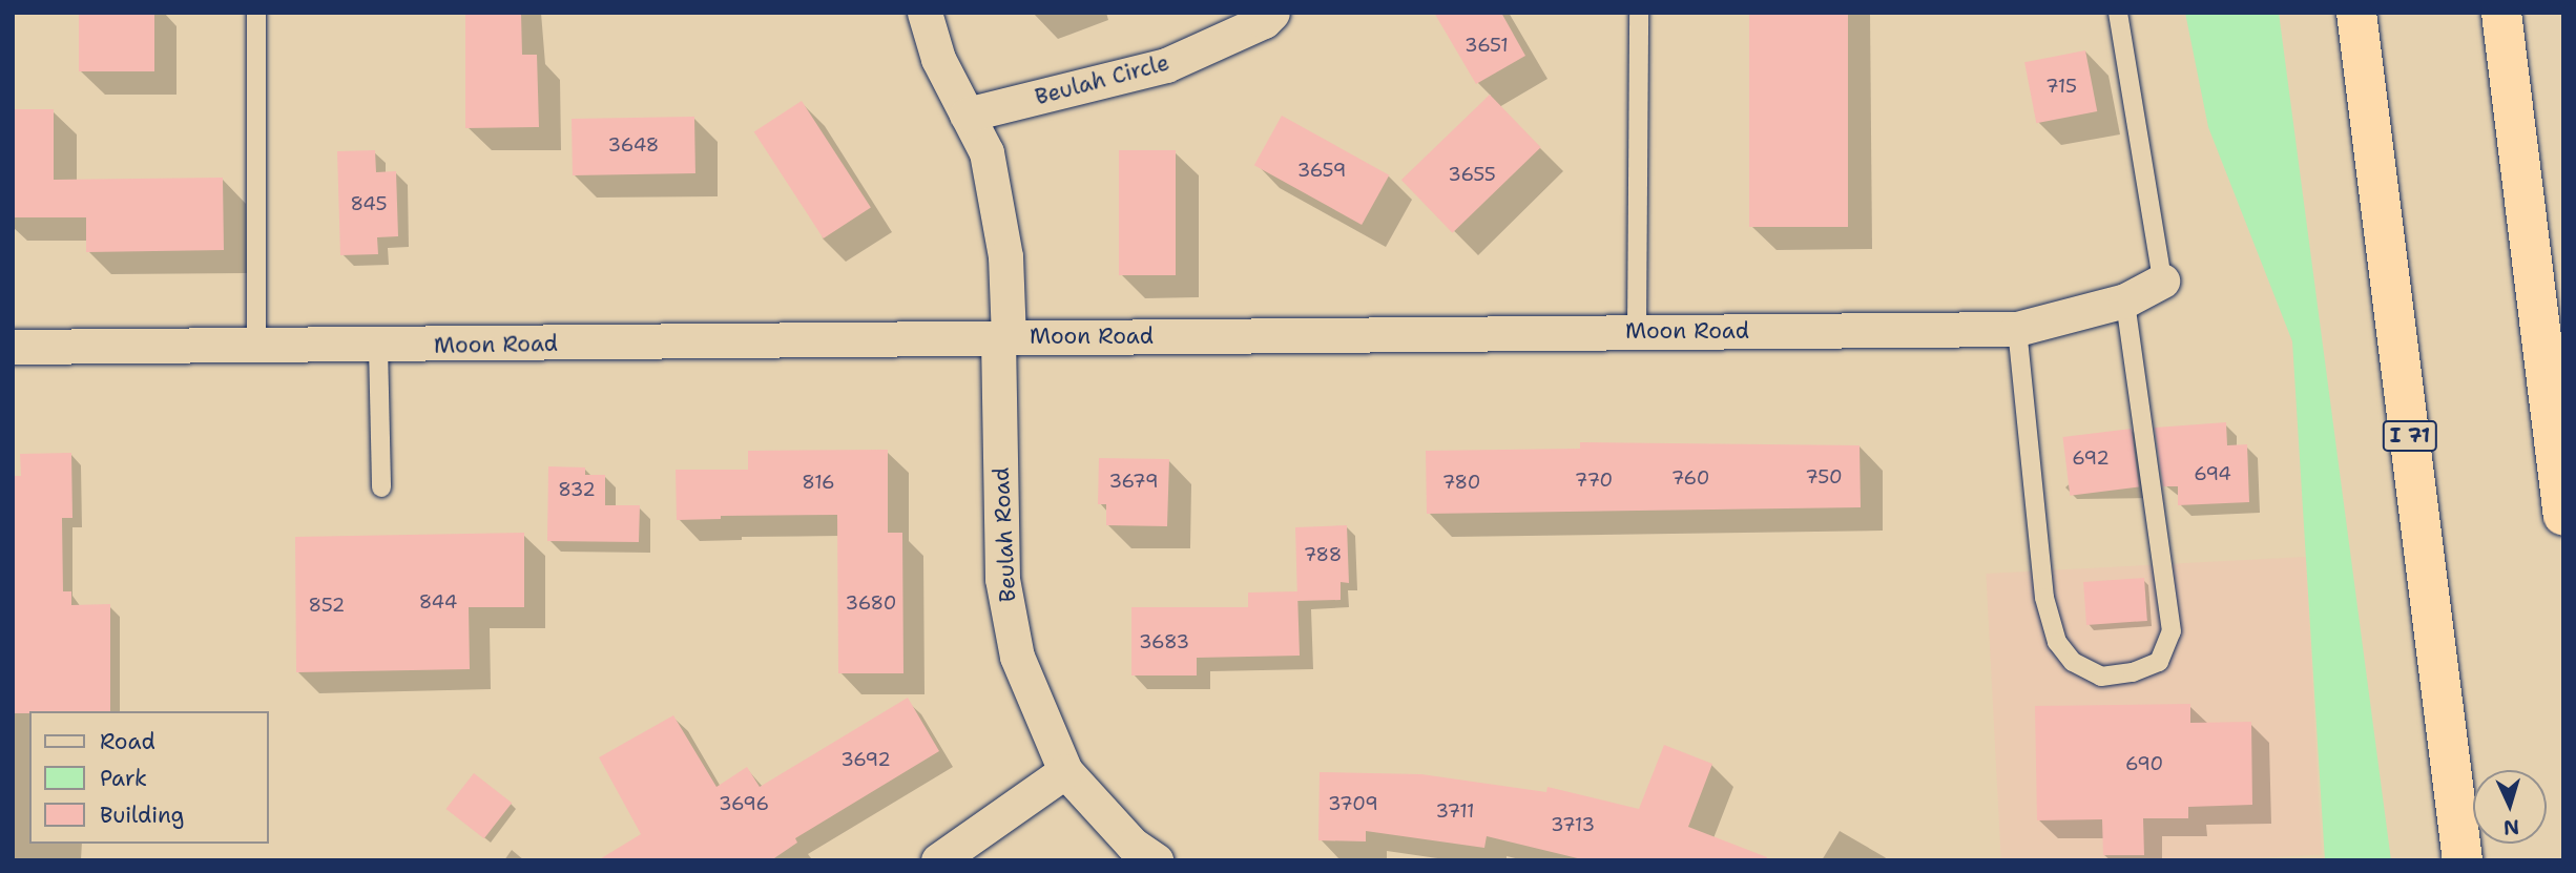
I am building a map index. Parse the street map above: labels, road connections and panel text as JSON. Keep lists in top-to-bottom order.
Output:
{
  "streets": {
    "highway": ["I 71"],
    "street": ["Beulah Circle", "Moon Road", "Beulah Road"]
  },
  "crossings": [
    ["Beulah Circle", "Beulah Road"],
    ["Moon Road", "Beulah Road"]
  ],
  "house_numbers": [
    "3651",
    "715",
    "3648",
    "3659",
    "3655",
    "845",
    "692",
    "694",
    "750",
    "760",
    "770",
    "3679",
    "816",
    "780",
    "832",
    "788",
    "844",
    "3680",
    "852",
    "3683",
    "3692",
    "690",
    "3696",
    "3709",
    "3711",
    "3713"
  ],
  "legend": ["Road", "Park", "Building"],
  "north": "bottom"
}
